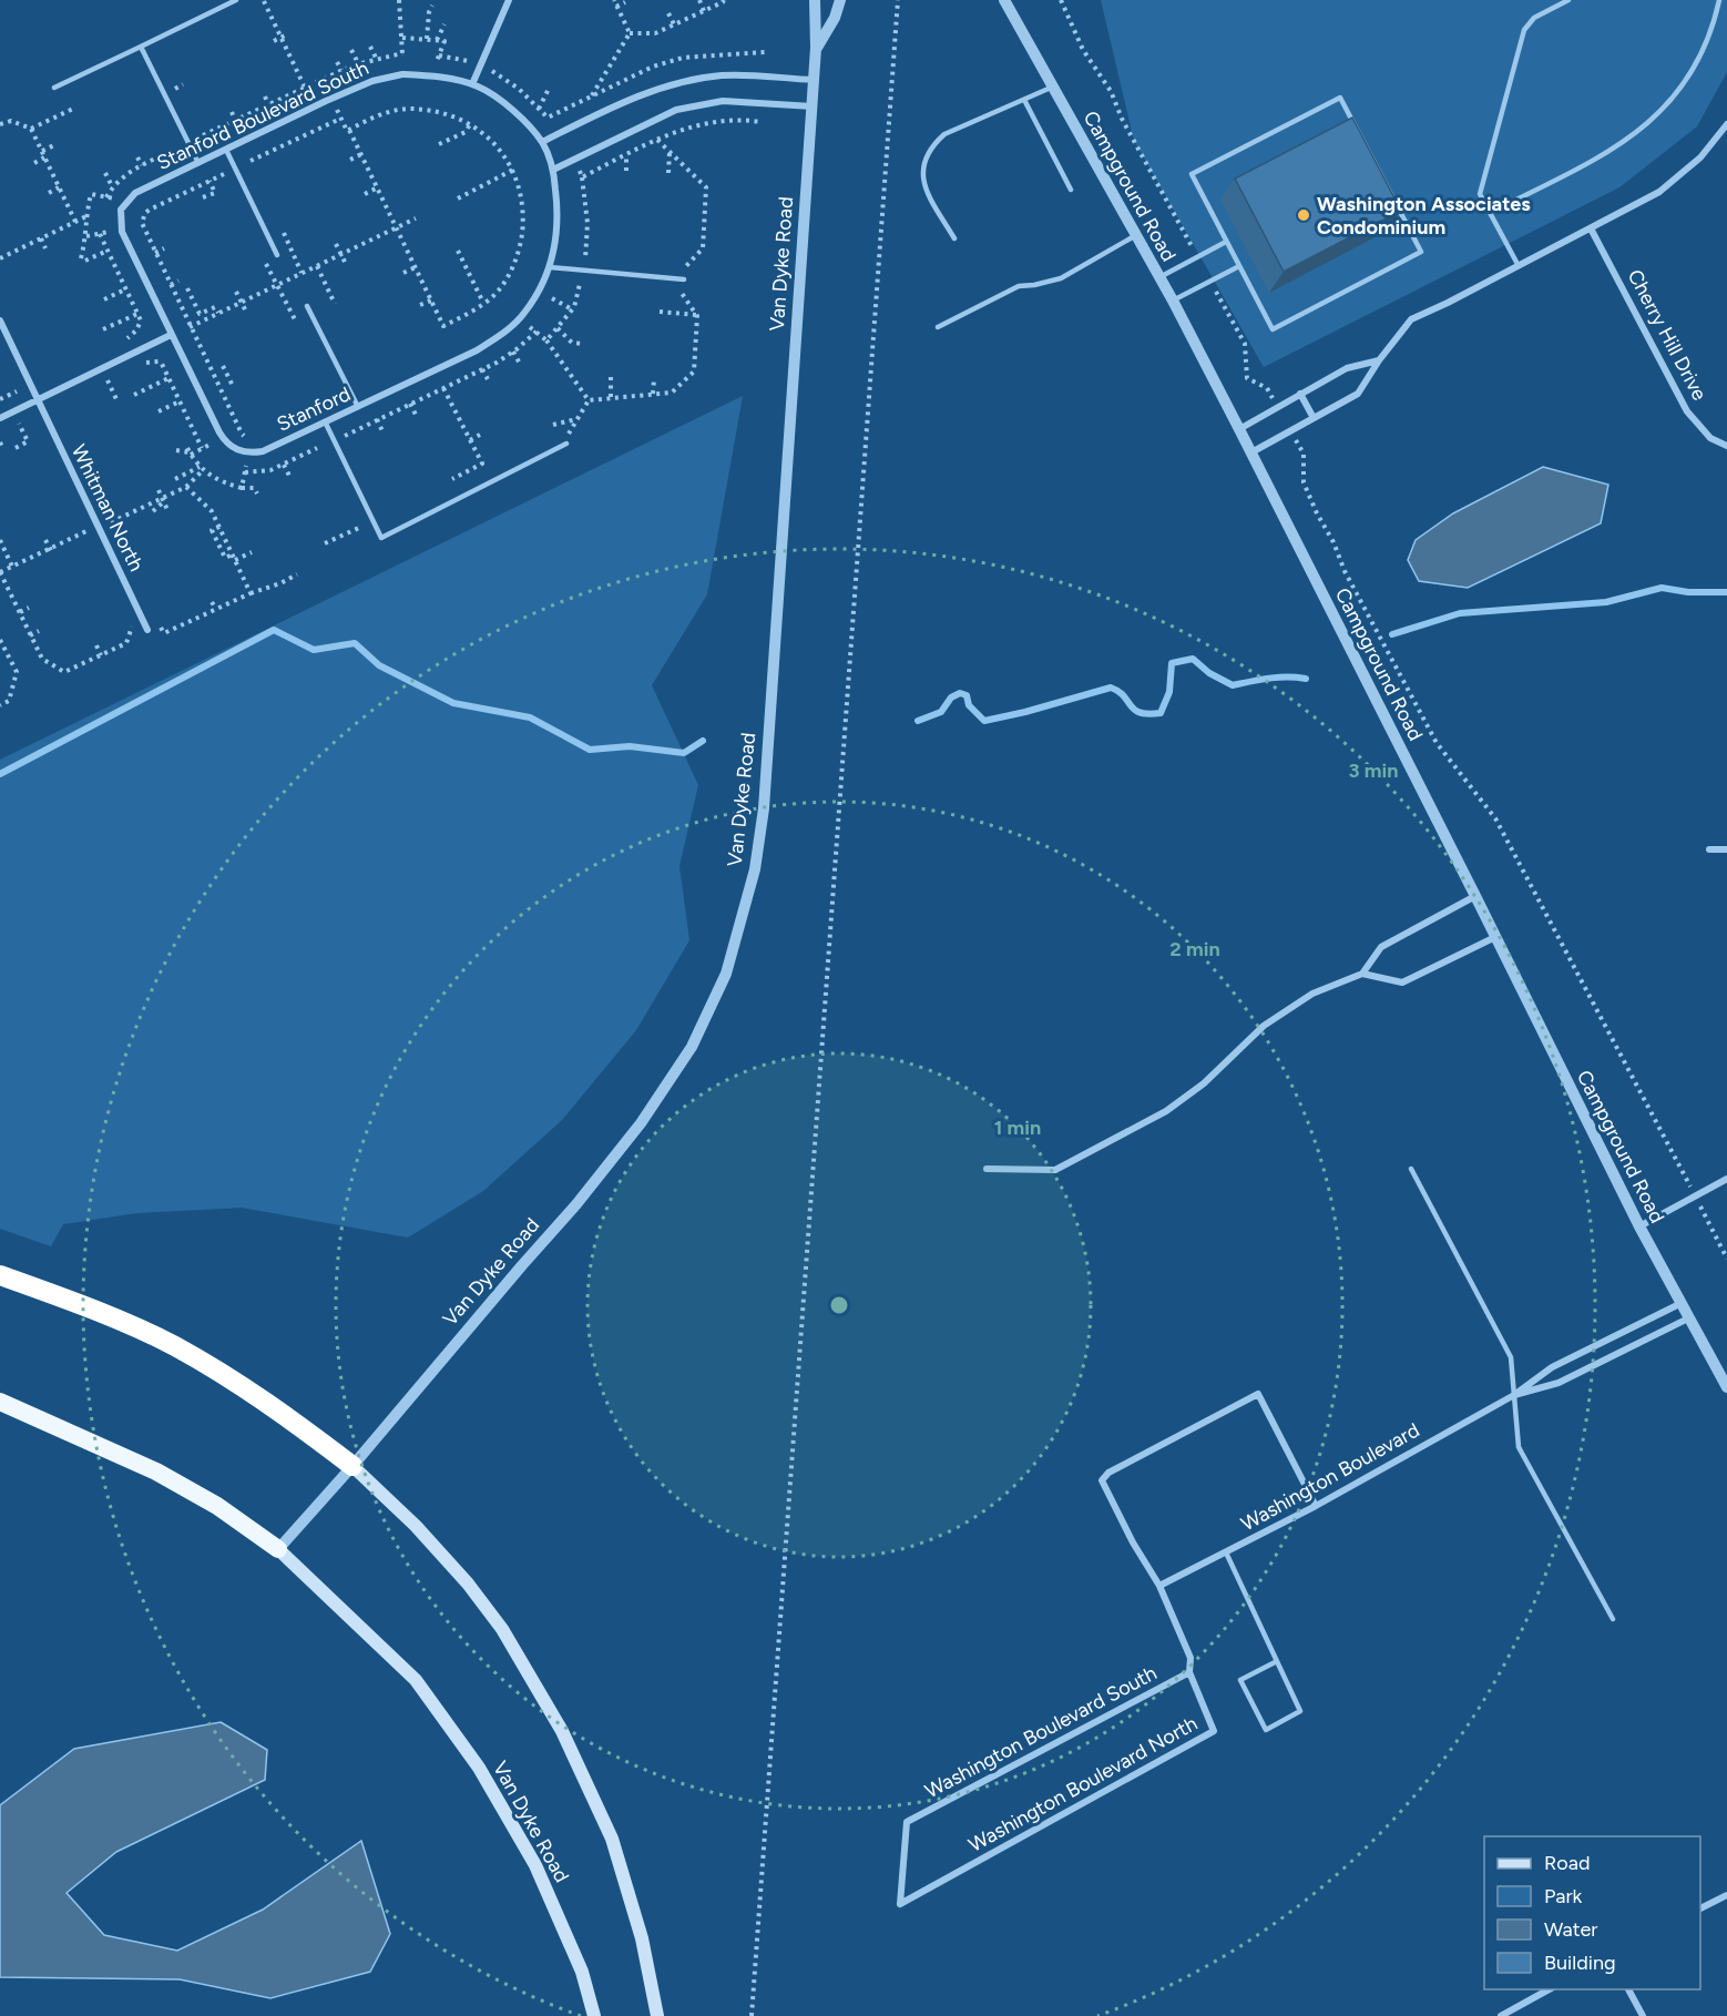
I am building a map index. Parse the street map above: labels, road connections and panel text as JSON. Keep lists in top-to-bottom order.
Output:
{
  "streets": {
    "main road": ["Van Dyke Road"],
    "street": [
      "Stanford Boulevard South",
      "Campground Road",
      "Cherry Hill Drive",
      "Stanford",
      "Whitman North",
      "Washington Boulevard",
      "Washington Boulevard South",
      "Washington Boulevard North"
    ]
  },
  "crossings": [
    ["Stanford Boulevard South", "Stanford"],
    ["Campground Road", "Washington Boulevard"],
    ["Washington Boulevard", "Washington Boulevard North"],
    ["Washington Boulevard South", "Washington Boulevard North"]
  ],
  "places": ["Washington Associates Condominium"],
  "legend": [
    "Road",
    "Park",
    "Water",
    "Building"
  ],
  "rings": ["3 min", "2 min", "1 min"]
}
